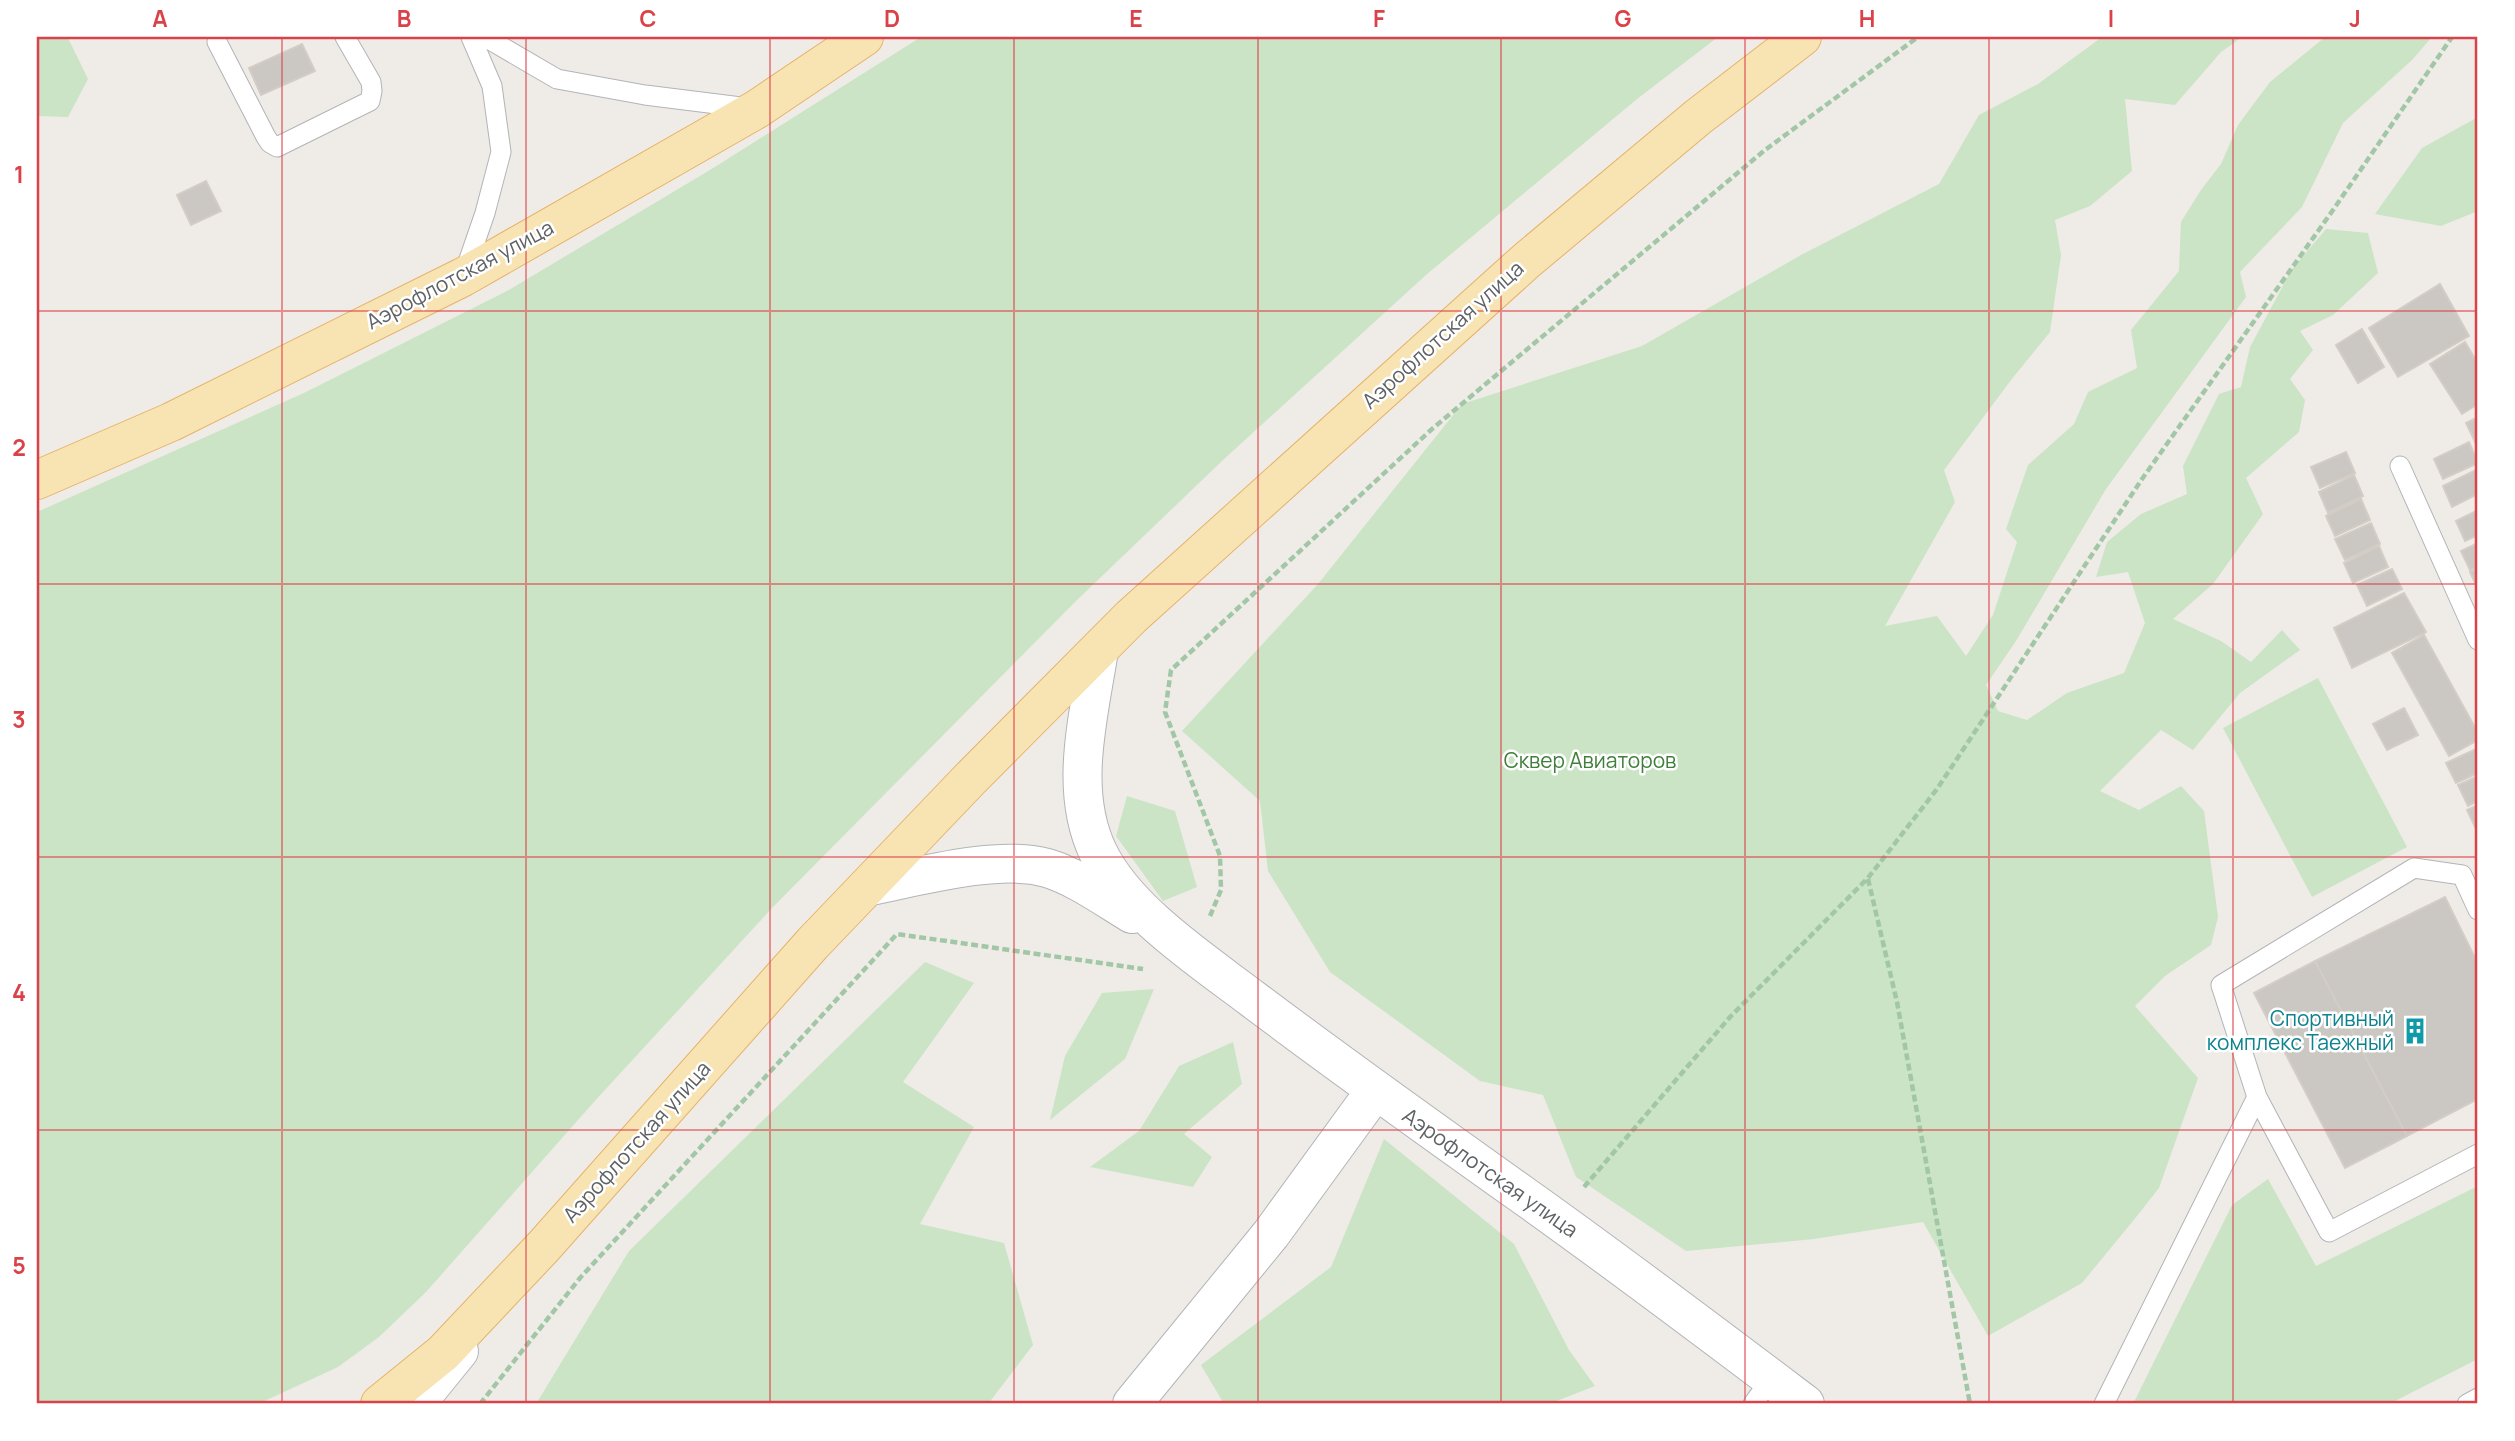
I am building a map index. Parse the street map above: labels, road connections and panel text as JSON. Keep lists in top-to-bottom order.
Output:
{
  "streets": {
    "main road": ["Аэрофлотская улица"]
  },
  "parks": ["Сквер Авиаторов"],
  "places": {
    "building": ["Спортивный комплекс Таежный"]
  },
  "grid": {
    "columns": [
      "A",
      "B",
      "C",
      "D",
      "E",
      "F",
      "G",
      "H",
      "I",
      "J"
    ],
    "rows": [
      "1",
      "2",
      "3",
      "4",
      "5"
    ]
  }
}
